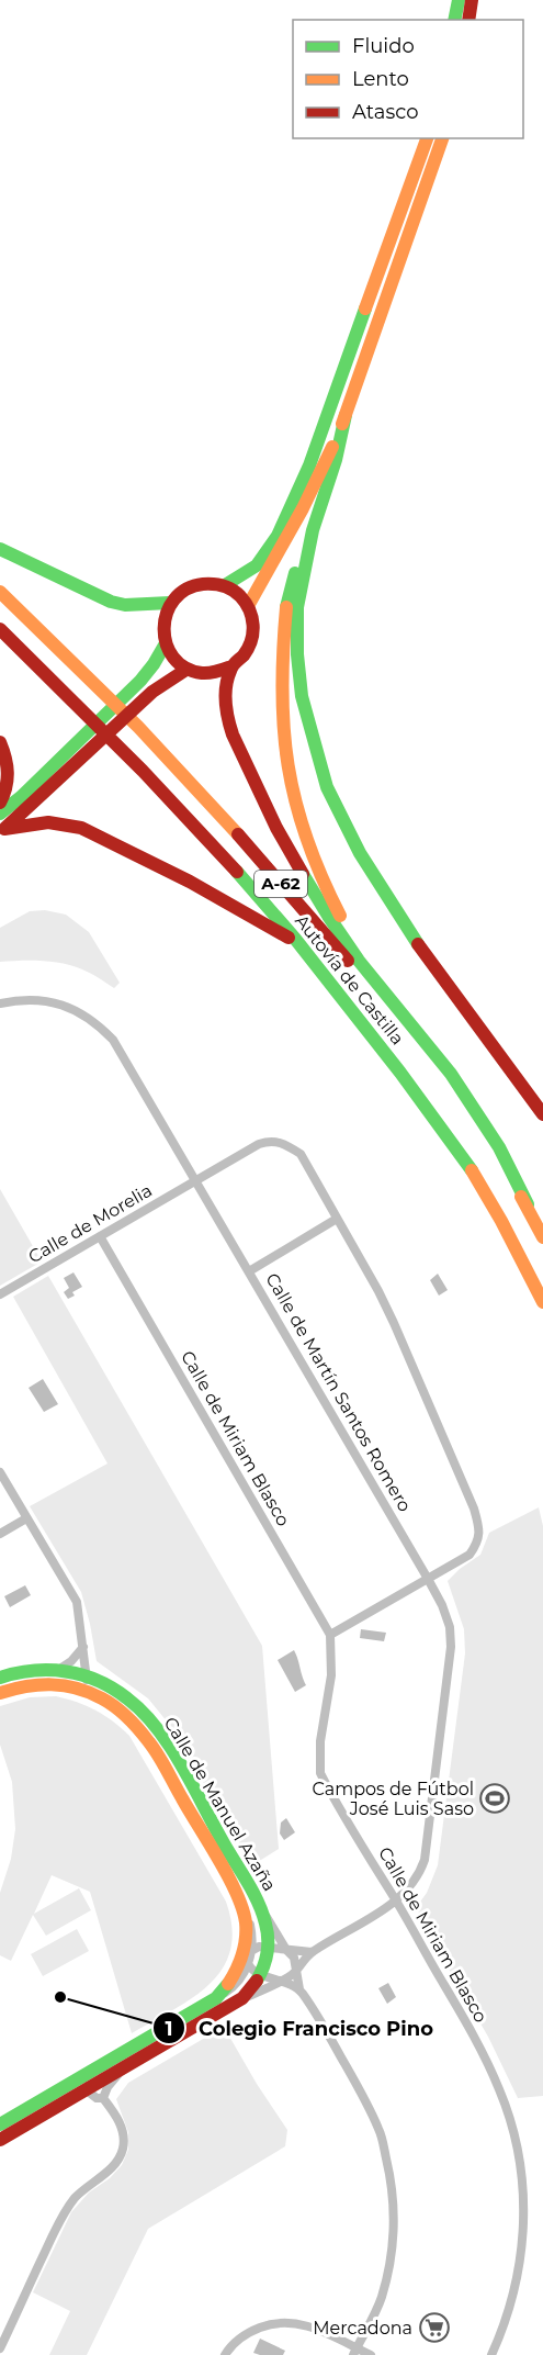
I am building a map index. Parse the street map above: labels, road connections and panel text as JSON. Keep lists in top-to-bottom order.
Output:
{
  "streets": {
    "main road": ["A-62", "Autovía de Castilla", "Calle de Manuel Azaña"],
    "street": ["Calle de Morelia", "Calle de Martín Santos Romero", "Calle de Miriam Blasco"]
  },
  "crossings": [
    ["Calle de Morelia", "Calle de Martín Santos Romero"],
    ["Calle de Morelia", "Calle de Miriam Blasco"],
    ["Calle de Martín Santos Romero", "Calle de Miriam Blasco"],
    ["Calle de Martín Santos Romero", "Calle de Manuel Azaña"]
  ],
  "places": {
    "sports": ["Campos de Fútbol José Luis Saso"],
    "other": ["Colegio Francisco Pino"],
    "supermarket": ["Mercadona"]
  },
  "legend": ["Fluido", "Lento", "Atasco"]
}
